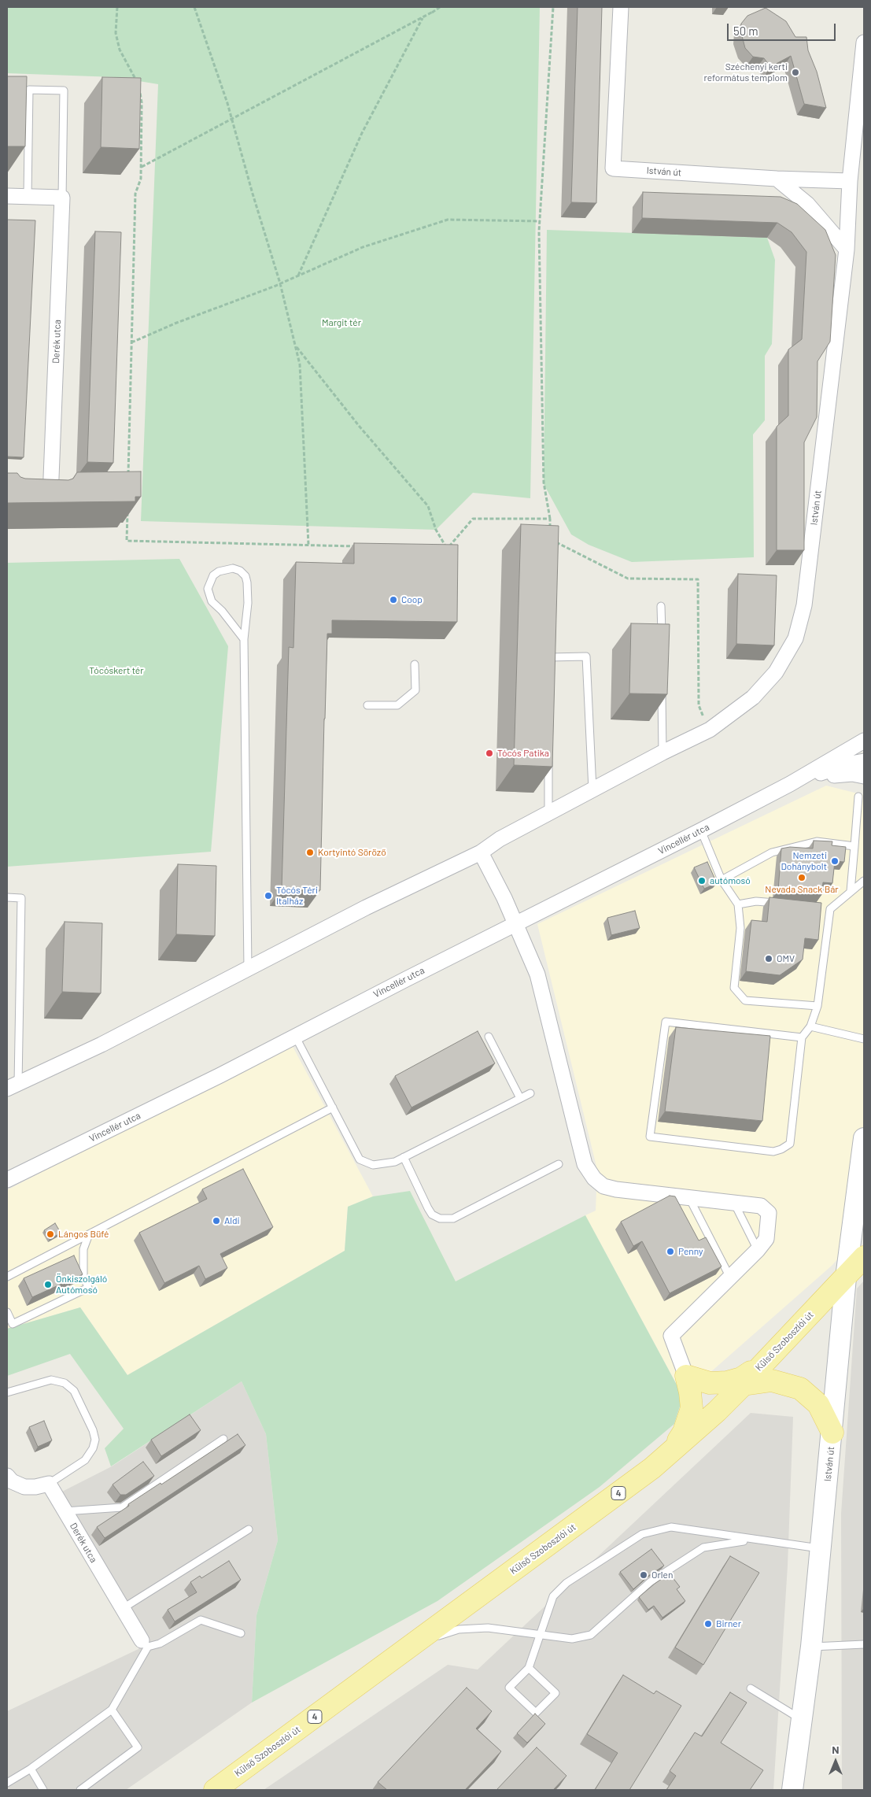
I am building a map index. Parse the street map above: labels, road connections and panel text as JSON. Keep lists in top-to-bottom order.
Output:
{
  "streets": {
    "main road": ["Külső Szoboszlói út", "4"],
    "street": ["István út", "Derék utca", "Vincellér utca"]
  },
  "crossings": [
    ["István út", "Külső Szoboszlói út"],
    ["István út", "4"],
    ["Külső Szoboszlói út", "4"]
  ],
  "parks": ["Margit tér", "Tócóskert tér"],
  "places": [
    "Széchenyi kerti református templom",
    "Coop",
    "Tócós Patika",
    "Kortyintó Söröző",
    "Nemzeti Dohánybolt",
    "Nevada Snack Bár",
    "autómosó",
    "Tócós Téri Italház",
    "OMV",
    "Aldi",
    "Lángos Büfé",
    "Penny",
    "Önkiszolgáló Autómosó",
    "Orlen",
    "Birner"
  ],
  "scale_bar": "50 m",
  "north": "top"
}
